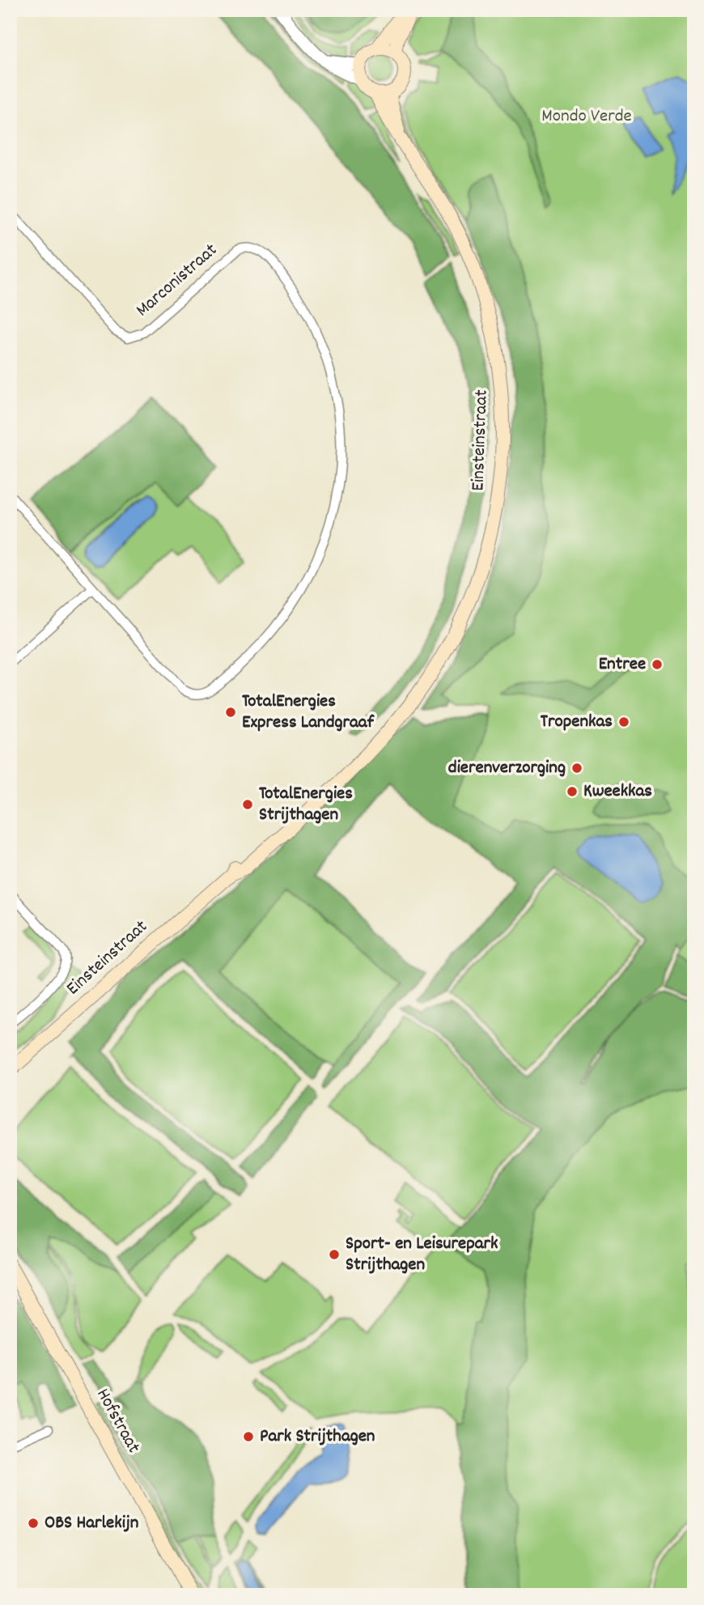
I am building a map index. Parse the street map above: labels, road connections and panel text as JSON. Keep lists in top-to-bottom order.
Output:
{
  "streets": {
    "main road": ["Einsteinstraat", "Hofstraat"],
    "street": ["Marconistraat"]
  },
  "parks": ["Mondo Verde"],
  "places": [
    "Entree",
    "TotalEnergies Express Landgraaf",
    "Tropenkas",
    "dierenverzorging",
    "Kweekkas",
    "TotalEnergies Strijthagen",
    "Sport- en Leisurepark Strijthagen",
    "Park Strijthagen",
    "OBS Harlekijn"
  ]
}
